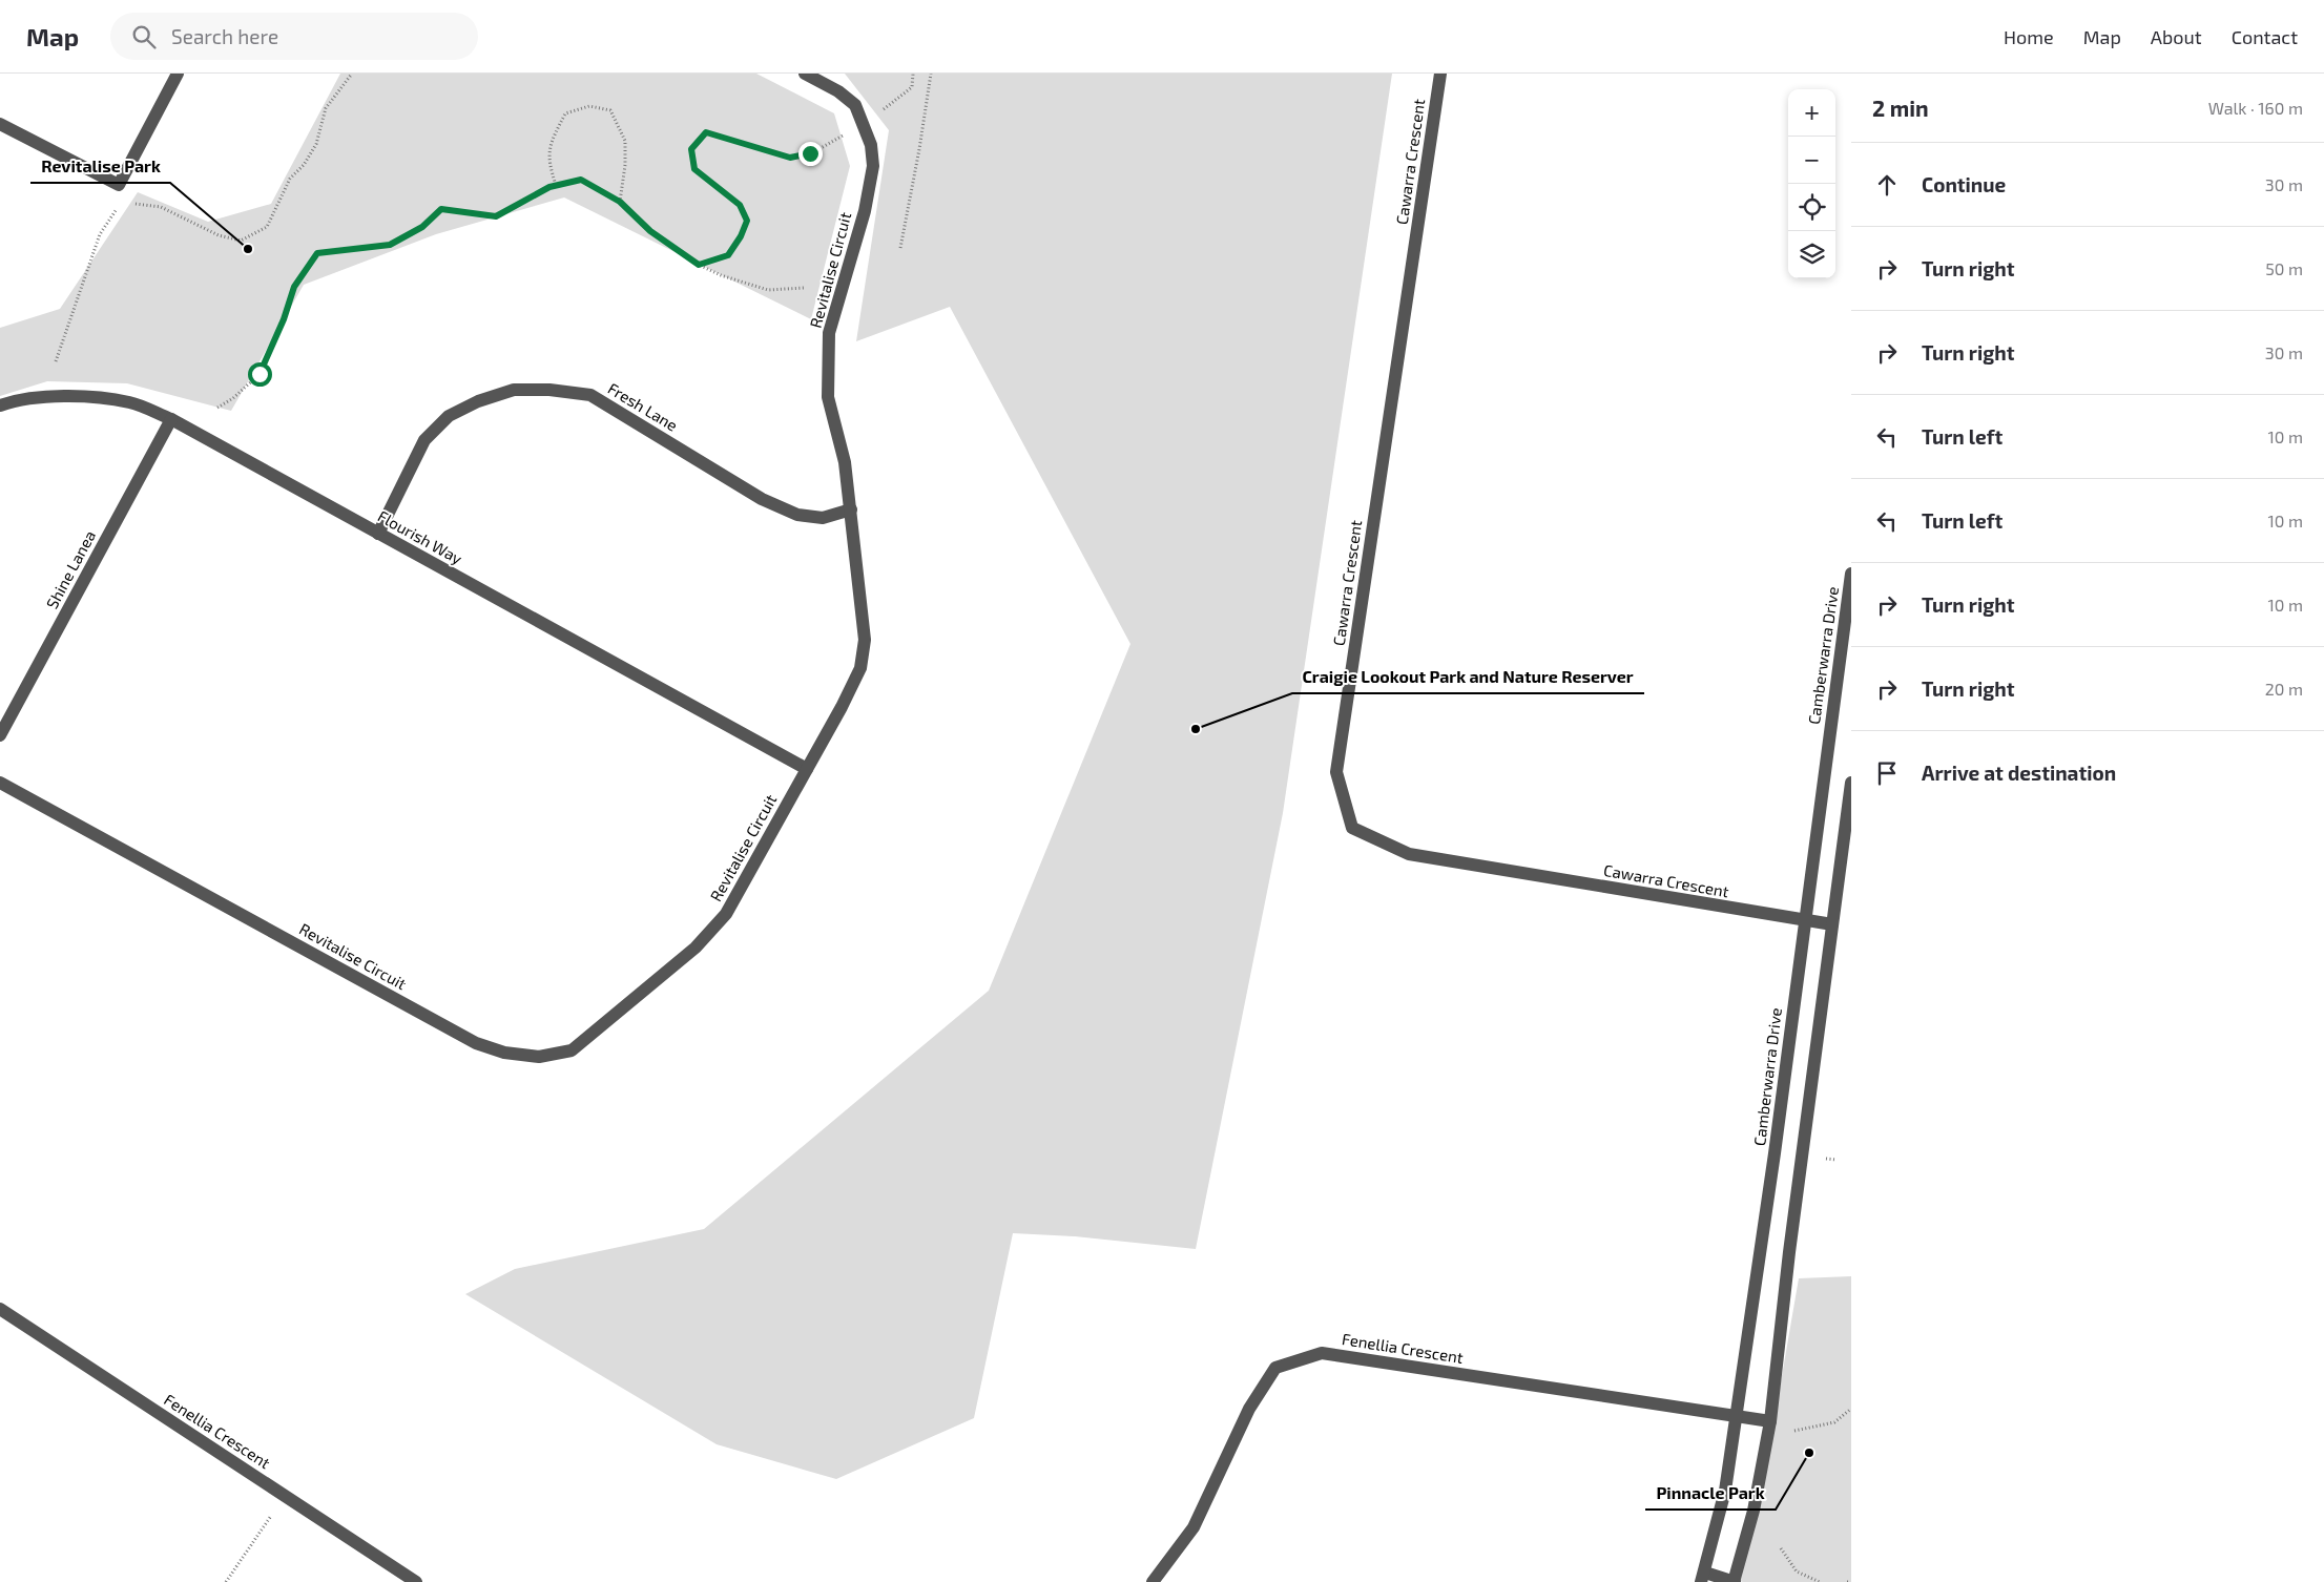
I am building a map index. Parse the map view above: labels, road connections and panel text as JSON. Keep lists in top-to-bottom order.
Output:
{
  "streets": {
    "street": [
      "Cawarra Crescent",
      "Revitalise Circuit",
      "Fresh Lane",
      "Flourish Way",
      "Shine Lanea",
      "Camberwarra Drive",
      "Fenellia Crescent"
    ]
  },
  "crossings": [
    ["Cawarra Crescent", "Camberwarra Drive"],
    ["Revitalise Circuit", "Fresh Lane"],
    ["Revitalise Circuit", "Flourish Way"],
    ["Fresh Lane", "Flourish Way"],
    ["Flourish Way", "Shine Lanea"],
    ["Camberwarra Drive", "Fenellia Crescent"]
  ],
  "places": ["Revitalise Park", "Craigie Lookout Park and Nature Reserver", "Pinnacle Park"],
  "page": {
    "header": "Map",
    "search": "Search here",
    "nav": [
      "Home",
      "Map",
      "About",
      "Contact"
    ],
    "heading": ["2 min", "Walk · 160 m"],
    "map_buttons": ["+", "−"],
    "list": [
      ["Continue", "30 m"],
      ["Turn right", "50 m"],
      ["Turn right", "30 m"],
      ["Turn left", "10 m"],
      ["Turn left", "10 m"],
      ["Turn right", "10 m"],
      ["Turn right", "20 m"],
      "Arrive at destination"
    ]
  }
}
